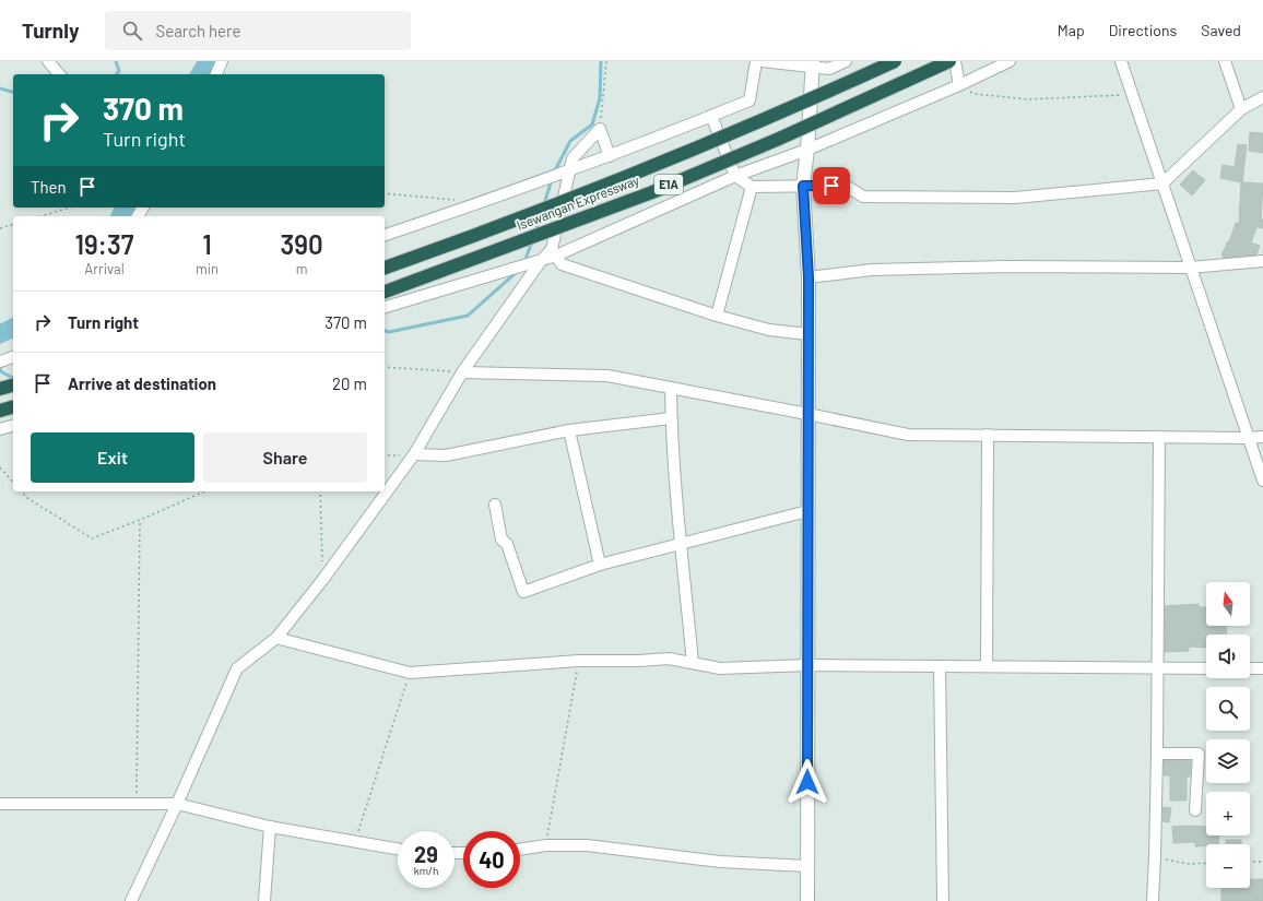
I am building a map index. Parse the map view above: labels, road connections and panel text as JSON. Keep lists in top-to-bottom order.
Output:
{
  "streets": {
    "highway": ["E1A", "Isewangan Expressway"]
  },
  "north": "top",
  "page": {
    "header": "Turnly",
    "search": "Search here",
    "nav": ["Map", "Directions", "Saved"],
    "turn": ["370 m", "Turn right"],
    "then": "Then",
    "eta": [
      "19:37",
      "Arrival",
      "1",
      "min",
      "390",
      "m"
    ],
    "list": [
      {
        "name": "Turn right",
        "value": "370 m"
      },
      {
        "name": "Arrive at destination",
        "value": "20 m"
      }
    ],
    "buttons": ["Exit", "Share"],
    "map_buttons": ["+", "−"],
    "speed": "29 km/h",
    "limit": "40"
  }
}
